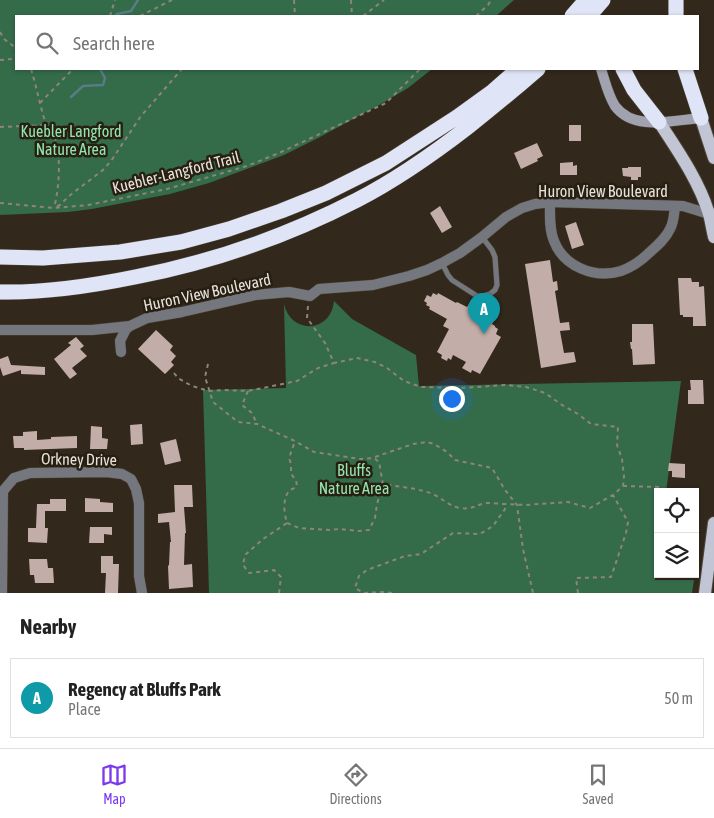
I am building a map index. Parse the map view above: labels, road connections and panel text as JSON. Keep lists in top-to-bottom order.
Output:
{
  "streets": {
    "street": ["Huron View Boulevard", "Orkney Drive"],
    "path": ["Kuebler-Langford Trail"]
  },
  "parks": ["Kuebler Langford Nature Area", "Bluffs Nature Area"],
  "page": {
    "search": "Search here",
    "pins": "A",
    "heading": "Nearby",
    "list": [
      {
        "mark": "A",
        "name": "Regency at Bluffs Park",
        "note": "Place",
        "value": "50 m"
      }
    ],
    "nav": ["Map", "Directions", "Saved"]
  }
}
